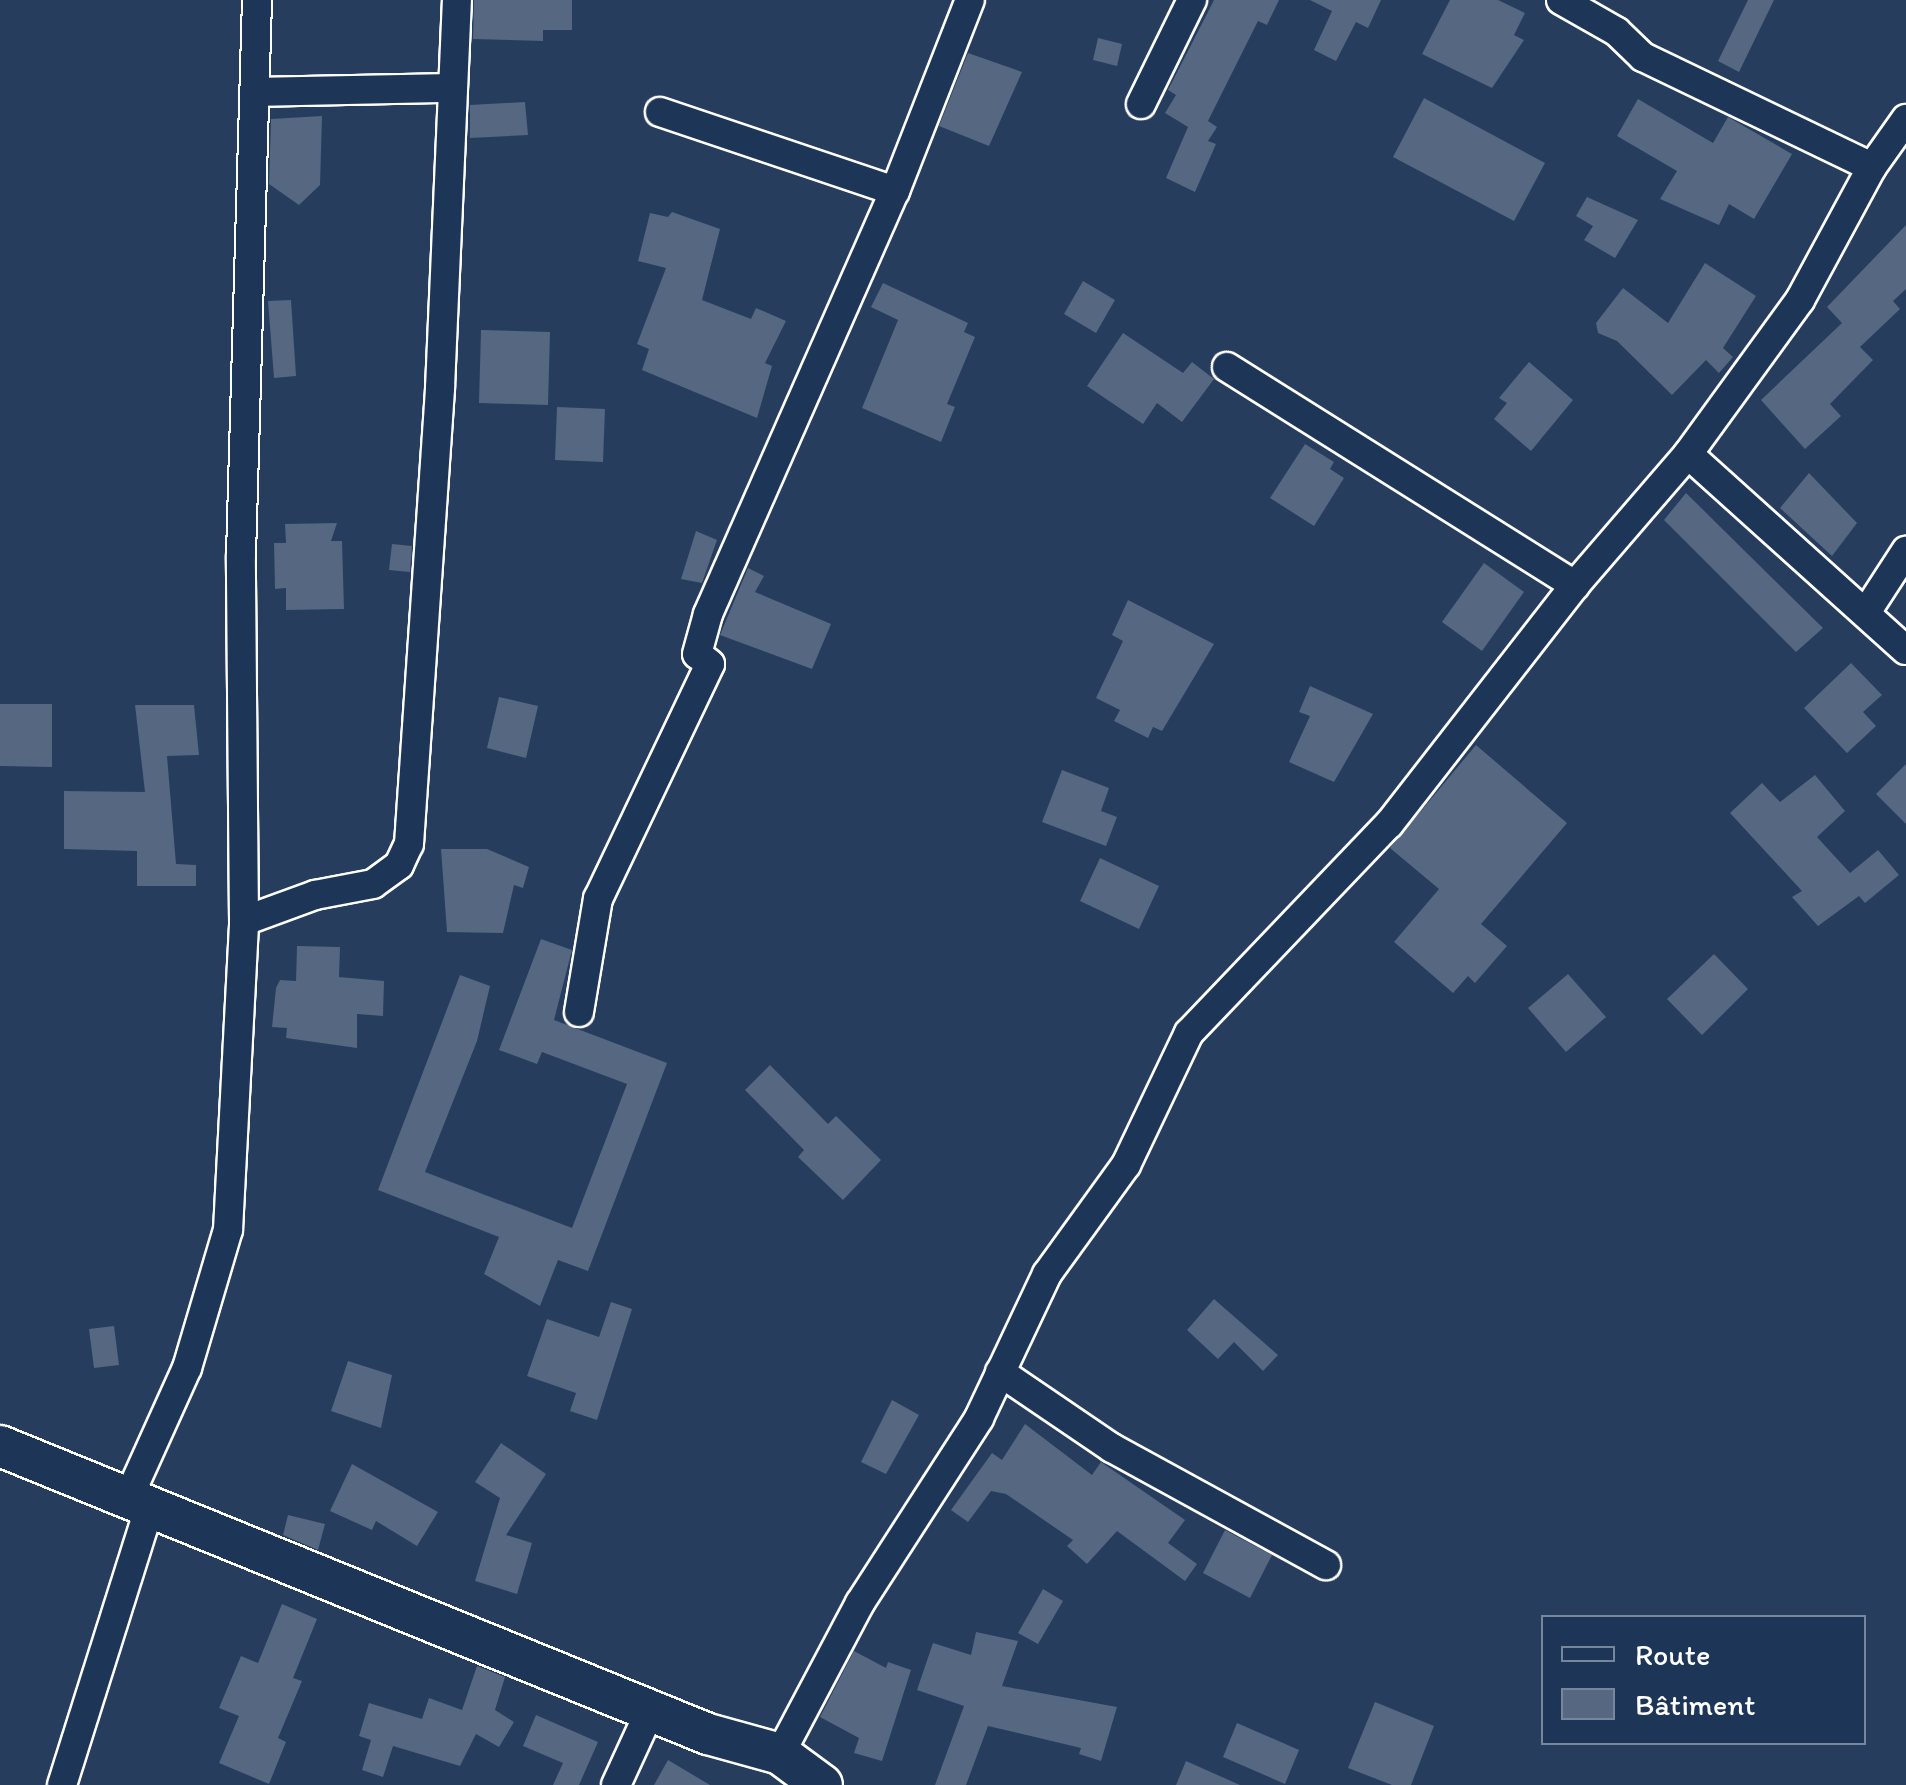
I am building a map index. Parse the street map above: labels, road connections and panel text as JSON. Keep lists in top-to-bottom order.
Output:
{
  "legend": ["Route", "Bâtiment"]
}
